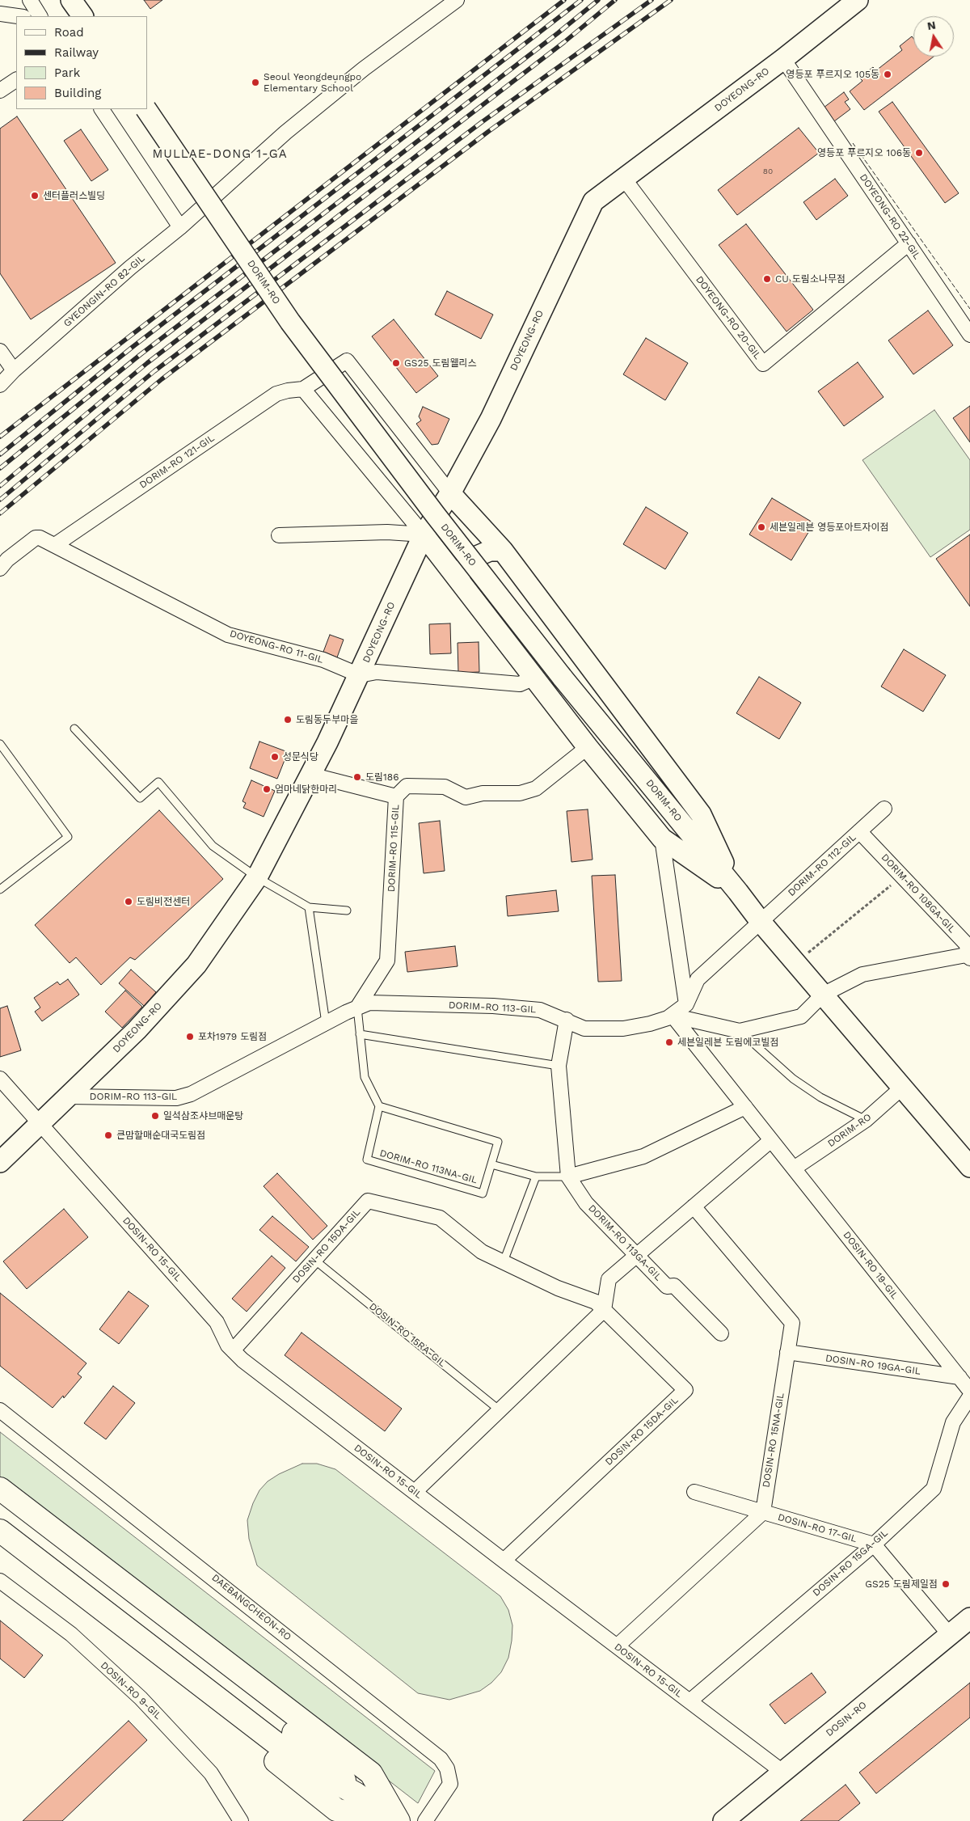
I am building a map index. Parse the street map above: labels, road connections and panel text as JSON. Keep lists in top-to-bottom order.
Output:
{
  "streets": {
    "main road": ["DOYEONG-RO", "DORIM-RO", "DOSIN-RO"],
    "street": [
      "DOYEONG-RO 22-GIL",
      "GYEONGIN-RO 82-GIL",
      "DOYEONG-RO 20-GIL",
      "DORIM-RO 121-GIL",
      "DOYEONG-RO 11-GIL",
      "DORIM-RO 115-GIL",
      "DORIM-RO 112-GIL",
      "DORIM-RO 108GA-GIL",
      "DORIM-RO 113-GIL",
      "DORIM-RO 113GA-GIL",
      "DOSIN-RO 15DA-GIL",
      "DOSIN-RO 15-GIL",
      "DOSIN-RO 19-GIL",
      "DOSIN-RO 19GA-GIL",
      "DOSIN-RO 15NA-GIL",
      "DOSIN-RO 17-GIL",
      "DOSIN-RO 15GA-GIL",
      "DAEBANGCHEON-RO",
      "DOSIN-RO 9-GIL"
    ],
    "lane": ["DORIM-RO 113NA-GIL", "DOSIN-RO 15RA-GIL"]
  },
  "crossings": [
    ["DOYEONG-RO", "DOYEONG-RO 22-GIL"],
    ["DOYEONG-RO", "DOYEONG-RO 20-GIL"],
    ["DOYEONG-RO", "DOYEONG-RO 11-GIL"],
    ["DOYEONG-RO", "DORIM-RO 113-GIL"],
    ["DOYEONG-RO", "DOSIN-RO 15-GIL"],
    ["DOYEONG-RO 22-GIL", "DOYEONG-RO 20-GIL"],
    ["DORIM-RO", "DORIM-RO 112-GIL"],
    ["DORIM-RO", "DORIM-RO 113-GIL"],
    ["DORIM-RO", "DOSIN-RO 19-GIL"],
    ["DORIM-RO 121-GIL", "DOYEONG-RO 11-GIL"],
    ["DORIM-RO 115-GIL", "DORIM-RO 113-GIL"],
    ["DORIM-RO 112-GIL", "DORIM-RO 108GA-GIL"],
    ["DORIM-RO 112-GIL", "DORIM-RO 113-GIL"],
    ["DORIM-RO 113-GIL", "DORIM-RO 113GA-GIL"],
    ["DORIM-RO 113-GIL", "DOSIN-RO 19-GIL"],
    ["DOSIN-RO 15DA-GIL", "DOSIN-RO 15-GIL"],
    ["DOSIN-RO 15DA-GIL", "DOSIN-RO 15RA-GIL"],
    ["DOSIN-RO 15-GIL", "DOSIN-RO 15GA-GIL"],
    ["DOSIN-RO 15-GIL", "DOSIN-RO"],
    ["DOSIN-RO 19-GIL", "DOSIN-RO 19GA-GIL"],
    ["DOSIN-RO 19GA-GIL", "DOSIN-RO 15NA-GIL"],
    ["DOSIN-RO 15NA-GIL", "DOSIN-RO 17-GIL"],
    ["DOSIN-RO 17-GIL", "DOSIN-RO 15GA-GIL"]
  ],
  "districts": ["MULLAE-DONG 1-GA"],
  "places": [
    "영등포 푸르지오 105동",
    "Seoul Yeongdeungpo Elementary School",
    "영등포 푸르지오 106동",
    "센터플러스빌딩",
    "CU 도림소나무점",
    "GS25 도림웰리스",
    "세븐일레븐 영등포아트자이점",
    "도림동두부마을",
    "성문식당",
    "도림186",
    "엄마네닭한마리",
    "도림비전센터",
    "포차1979 도림점",
    "세븐일레븐 도림에코빌점",
    "일석삼조샤브매운탕",
    "큰맘할매순대국도림점",
    "GS25 도림제일점"
  ],
  "house_numbers": ["80"],
  "legend": [
    "Road",
    "Railway",
    "Park",
    "Building"
  ],
  "north": "top"
}
